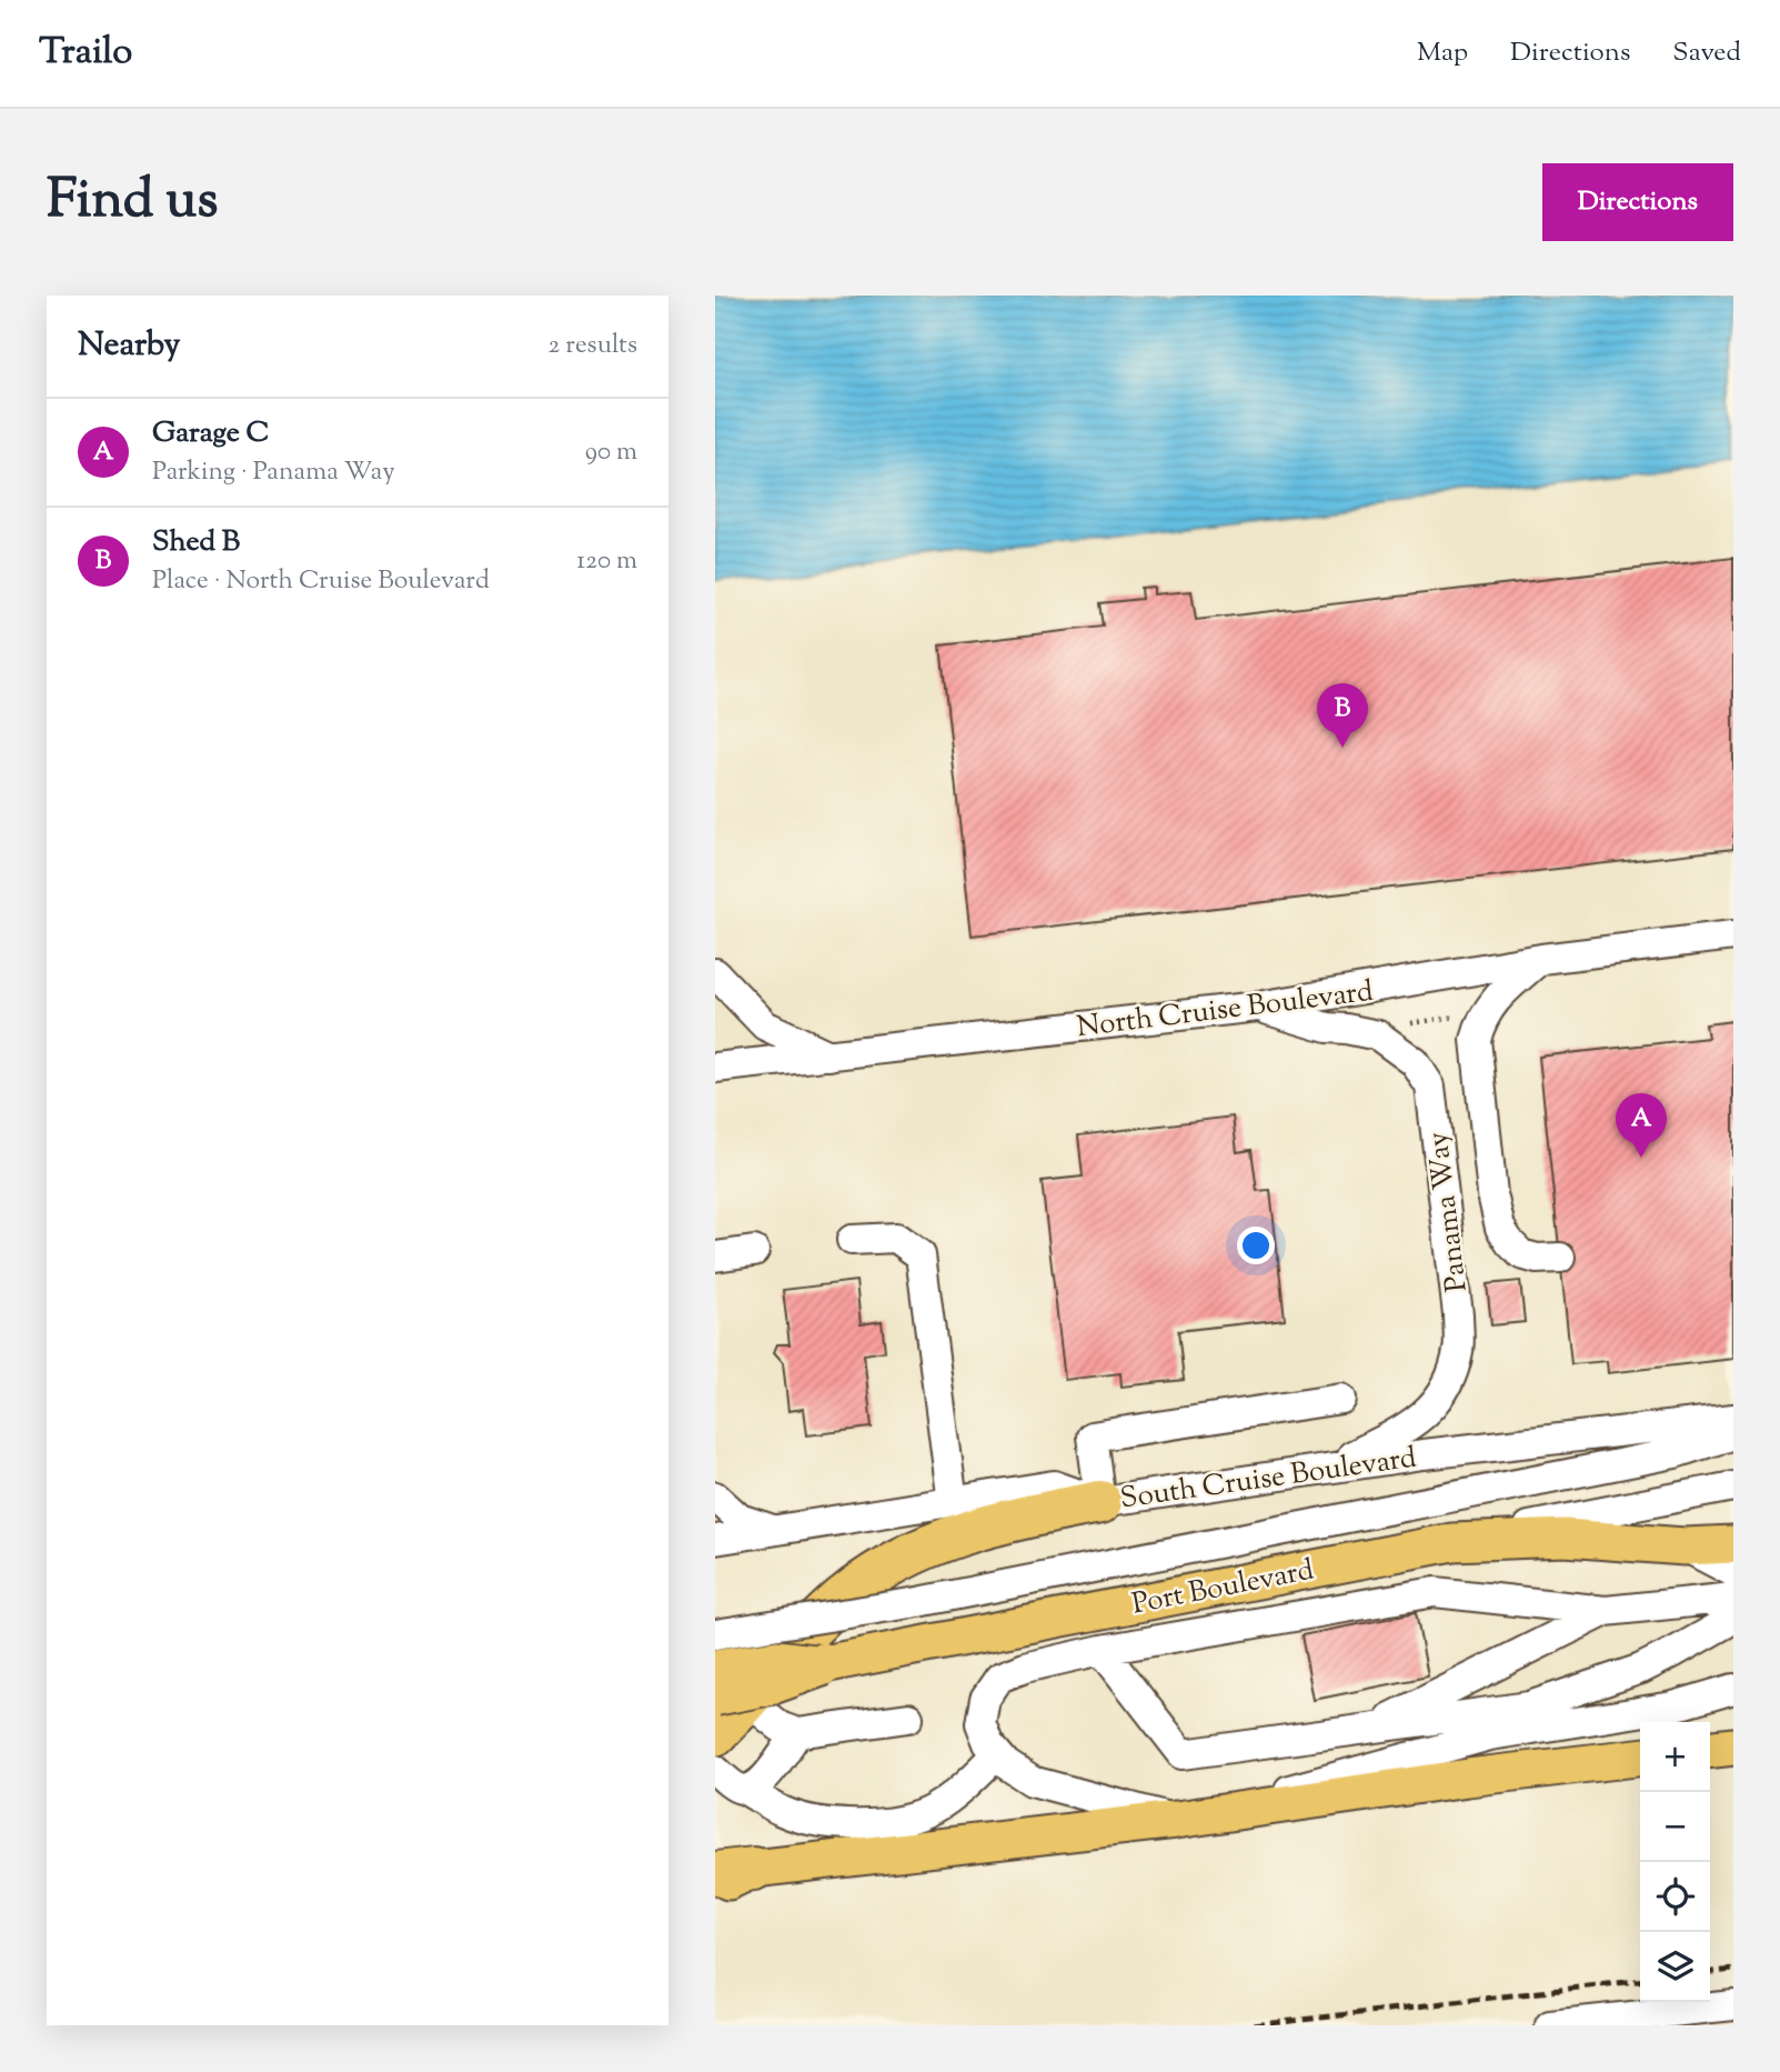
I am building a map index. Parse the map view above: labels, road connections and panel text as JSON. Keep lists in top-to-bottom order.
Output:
{
  "streets": {
    "main road": ["Port Boulevard"],
    "street": ["North Cruise Boulevard", "Panama Way", "South Cruise Boulevard"]
  },
  "crossings": [
    ["North Cruise Boulevard", "Panama Way"],
    ["Panama Way", "South Cruise Boulevard"]
  ],
  "page": {
    "header": "Trailo",
    "nav": ["Map", "Directions", "Saved"],
    "title": "Find us",
    "buttons": "Directions",
    "heading": ["Nearby", "2 results"],
    "list": [
      {
        "mark": "A",
        "name": "Garage C",
        "note": "Parking · Panama Way",
        "value": "90 m"
      },
      {
        "mark": "B",
        "name": "Shed B",
        "note": "Place · North Cruise Boulevard",
        "value": "120 m"
      }
    ],
    "pins": ["B", "A"],
    "map_buttons": ["+", "−"]
  }
}
